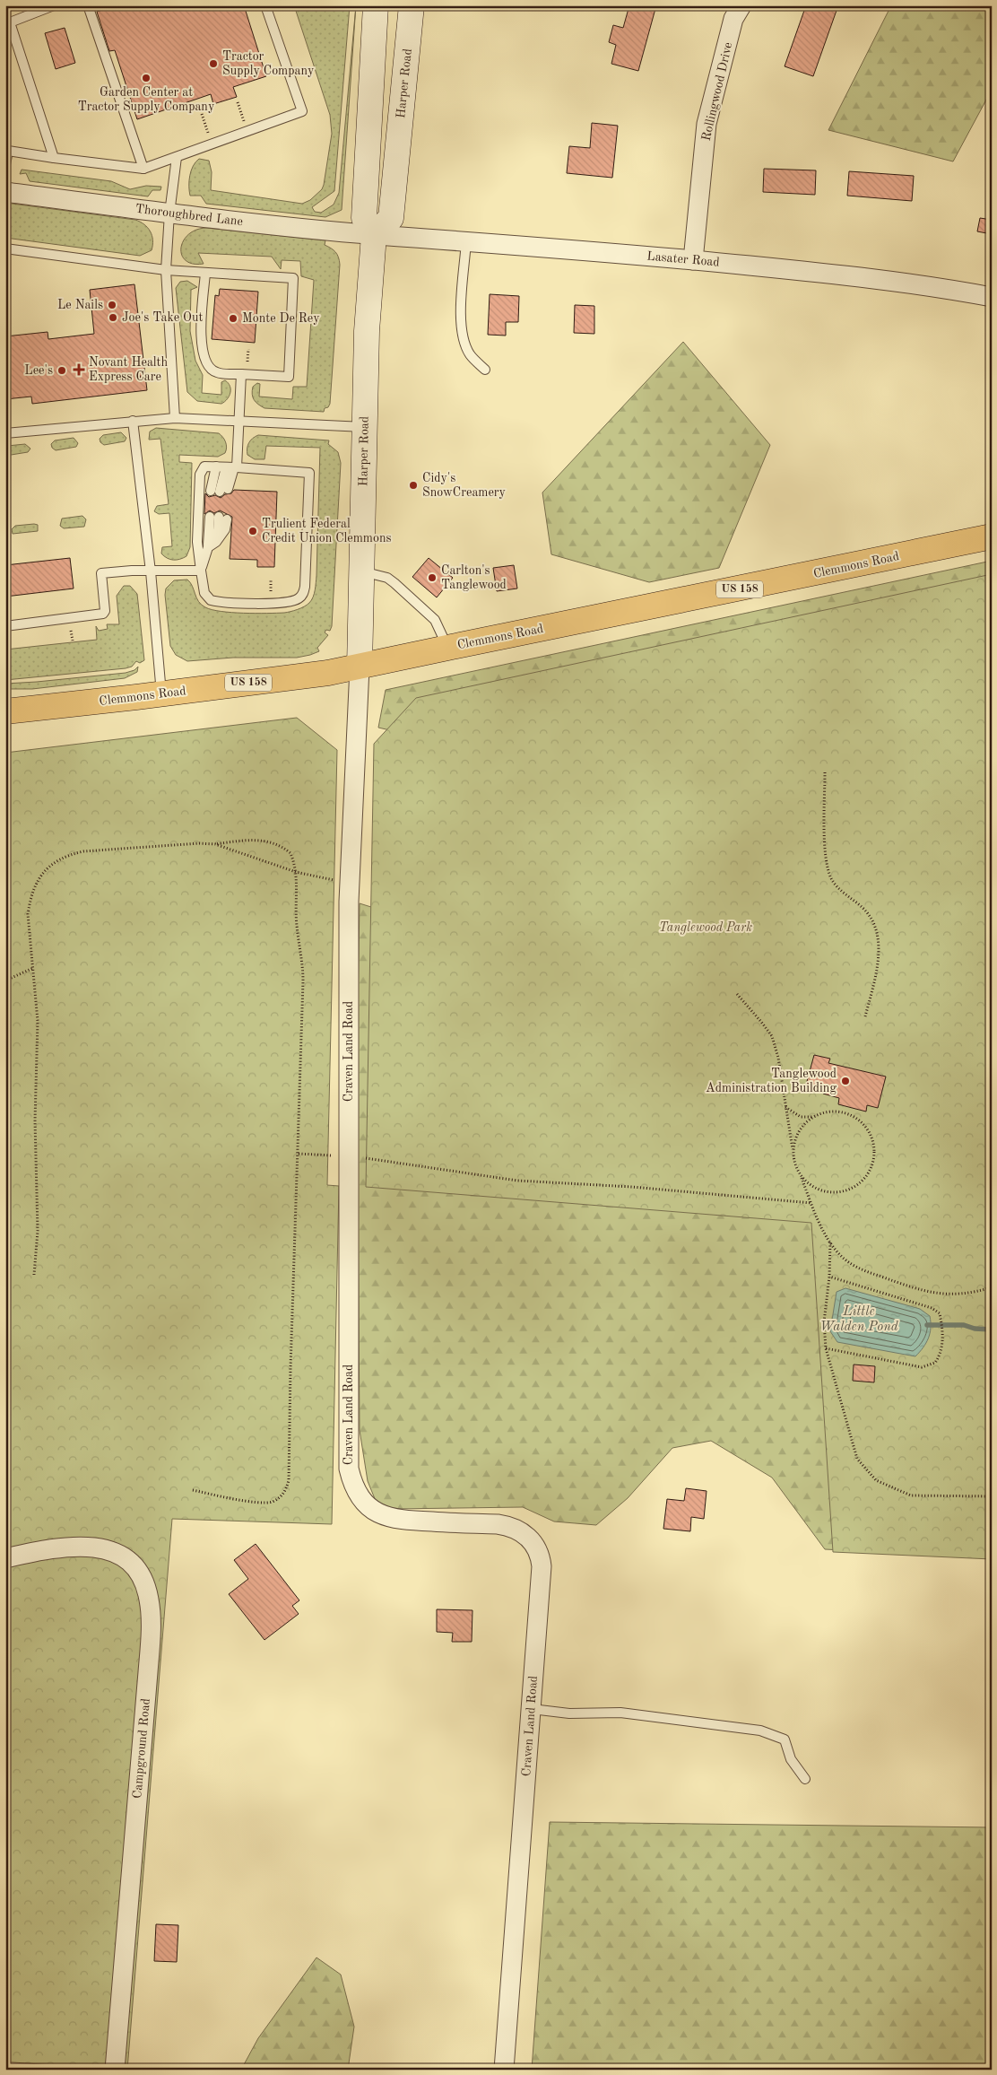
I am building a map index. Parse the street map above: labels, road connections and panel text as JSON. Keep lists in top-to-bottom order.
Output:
{
  "streets": {
    "main road": ["Harper Road", "Clemmons Road", "US 158"],
    "street": [
      "Rollingwood Drive",
      "Thoroughbred Lane",
      "Lasater Road",
      "Craven Land Road",
      "Campground Road"
    ]
  },
  "crossings": [
    ["Harper Road", "Thoroughbred Lane"],
    ["Harper Road", "Lasater Road"],
    ["Harper Road", "Clemmons Road"],
    ["Harper Road", "Craven Land Road"],
    ["Rollingwood Drive", "Lasater Road"],
    ["Thoroughbred Lane", "Lasater Road"],
    ["Clemmons Road", "Craven Land Road"]
  ],
  "water": ["Little Walden Pond"],
  "parks": ["Tanglewood Park"],
  "places": {
    "other": [
      "Tractor Supply Company",
      "Garden Center at Tractor Supply Company",
      "Le Nails",
      "Joe's Take Out",
      "Monte De Rey",
      "Lee's",
      "Cidy's SnowCreamery",
      "Trulient Federal Credit Union Clemmons",
      "Carlton's Tanglewood",
      "Tanglewood Administration Building"
    ],
    "health": ["Novant Health Express Care"]
  }
}
